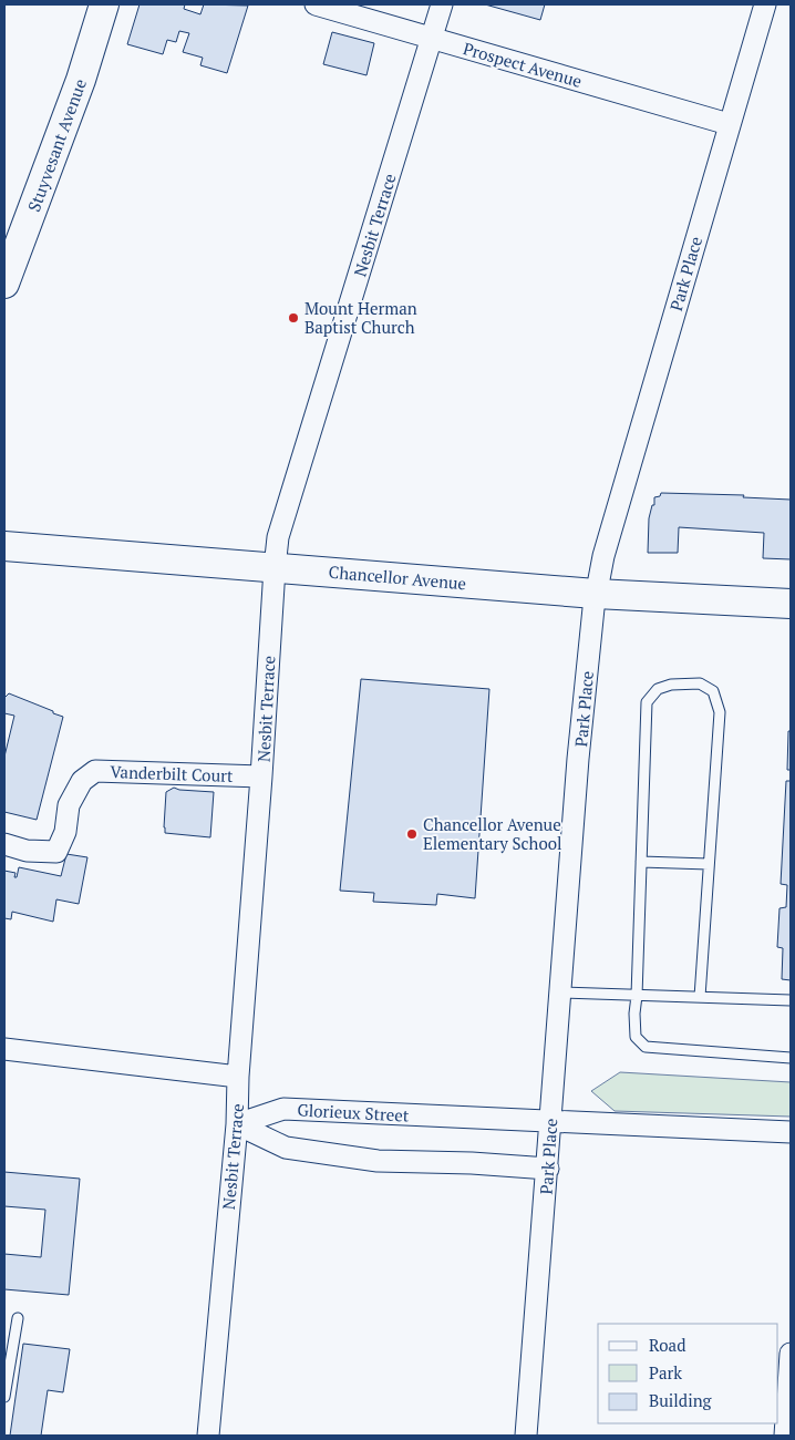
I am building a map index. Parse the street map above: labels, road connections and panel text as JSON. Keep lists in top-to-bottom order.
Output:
{
  "streets": {
    "main road": ["Stuyvesant Avenue", "Chancellor Avenue"],
    "street": [
      "Prospect Avenue",
      "Nesbit Terrace",
      "Park Place",
      "Vanderbilt Court",
      "Glorieux Street"
    ]
  },
  "crossings": [
    ["Prospect Avenue", "Nesbit Terrace"],
    ["Prospect Avenue", "Park Place"],
    ["Nesbit Terrace", "Chancellor Avenue"],
    ["Nesbit Terrace", "Vanderbilt Court"],
    ["Nesbit Terrace", "Glorieux Street"],
    ["Park Place", "Chancellor Avenue"],
    ["Park Place", "Glorieux Street"]
  ],
  "places": ["Mount Herman Baptist Church", "Chancellor Avenue Elementary School"],
  "legend": ["Road", "Park", "Building"]
}
